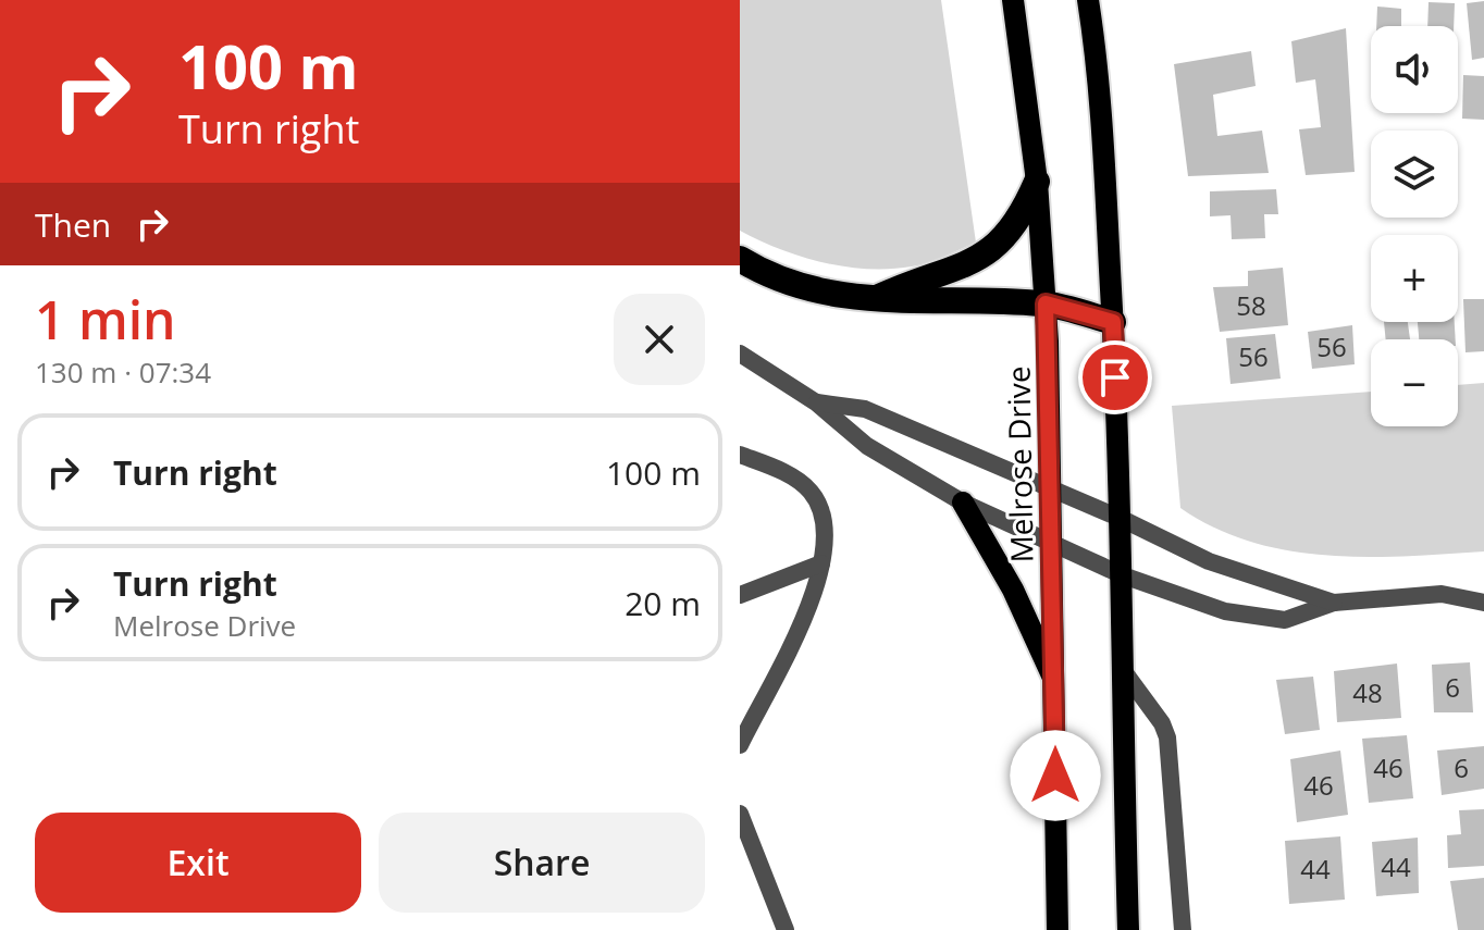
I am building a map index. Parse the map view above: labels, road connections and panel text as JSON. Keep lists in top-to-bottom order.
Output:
{
  "streets": {
    "main road": ["Melrose Drive"]
  },
  "house_numbers": [
    "58",
    "56",
    "56",
    "6",
    "48",
    "46",
    "6",
    "46",
    "44",
    "44"
  ],
  "page": {
    "turn": ["100 m", "Turn right"],
    "map_buttons": ["+", "−"],
    "then": "Then",
    "heading": ["1 min", "130 m · 07:34"],
    "list": [
      {
        "name": "Turn right",
        "value": "100 m"
      },
      {
        "name": "Turn right",
        "note": "Melrose Drive",
        "value": "20 m"
      }
    ],
    "buttons": ["Exit", "Share"]
  }
}
